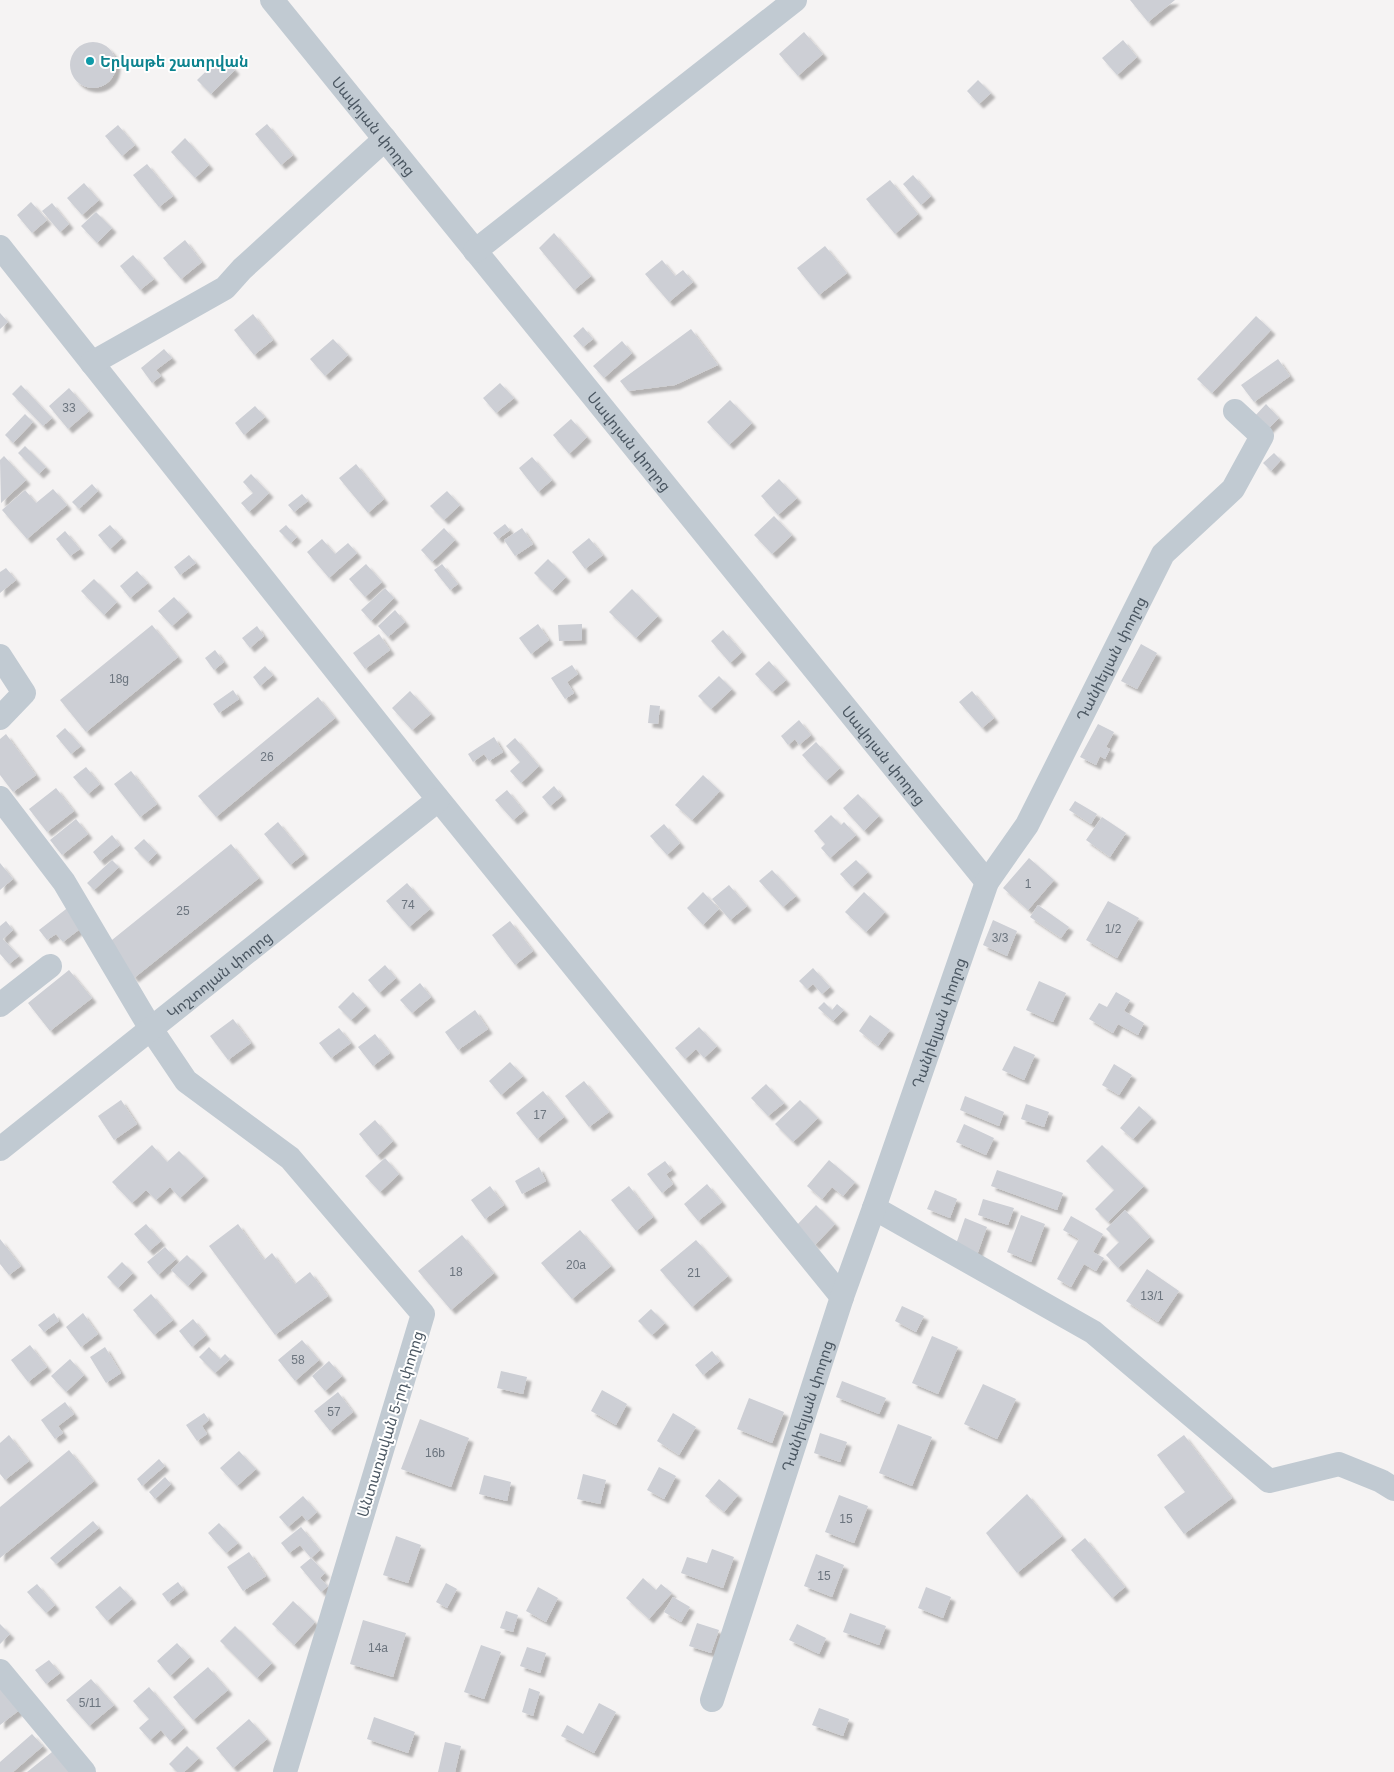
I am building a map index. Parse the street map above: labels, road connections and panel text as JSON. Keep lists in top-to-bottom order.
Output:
{
  "streets": {
    "street": [
      "Սավոյան փողոց",
      "Դանիելյան փողոց",
      "Կոշտոյան փողոց",
      "Անտառավան 5-րդ փողոց"
    ]
  },
  "crossings": [
    ["Սավոյան փողոց", "Դանիելյան փողոց"],
    ["Կոշտոյան փողոց", "Անտառավան 5-րդ փողոց"]
  ],
  "places": ["Երկաթե շատրվան"],
  "house_numbers": [
    "33",
    "18g",
    "26",
    "1",
    "74",
    "25",
    "1/2",
    "3/3",
    "17",
    "20a",
    "18",
    "21",
    "13/1",
    "58",
    "57",
    "16b",
    "15",
    "15",
    "14a",
    "5/11"
  ]
}
